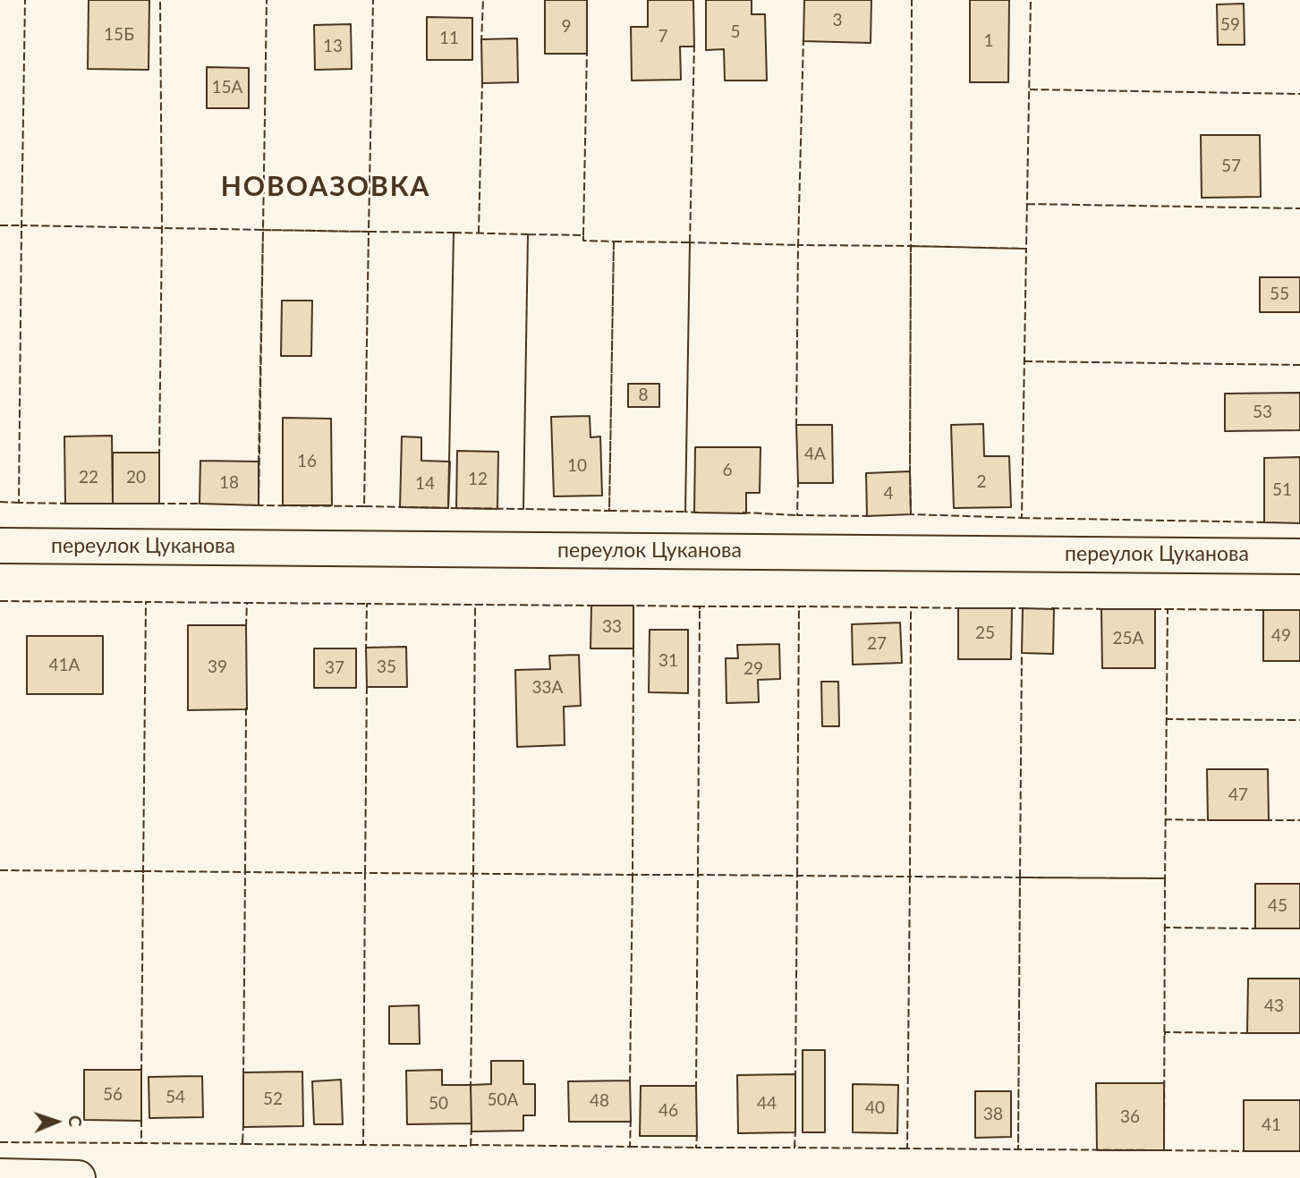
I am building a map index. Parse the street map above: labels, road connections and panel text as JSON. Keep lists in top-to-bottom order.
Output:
{
  "streets": {
    "main road": ["переулок Цуканова"]
  },
  "districts": ["НОВОАЗОВКА"],
  "house_numbers": [
    "3",
    "59",
    "9",
    "5",
    "15Б",
    "7",
    "11",
    "1",
    "13",
    "15А",
    "57",
    "55",
    "8",
    "53",
    "4А",
    "16",
    "10",
    "6",
    "22",
    "20",
    "12",
    "2",
    "18",
    "14",
    "51",
    "4",
    "33",
    "25",
    "49",
    "25А",
    "27",
    "31",
    "41А",
    "39",
    "35",
    "37",
    "29",
    "33А",
    "47",
    "45",
    "43",
    "56",
    "54",
    "52",
    "50А",
    "48",
    "50",
    "44",
    "40",
    "46",
    "38",
    "36",
    "41"
  ],
  "north": "right"
}
